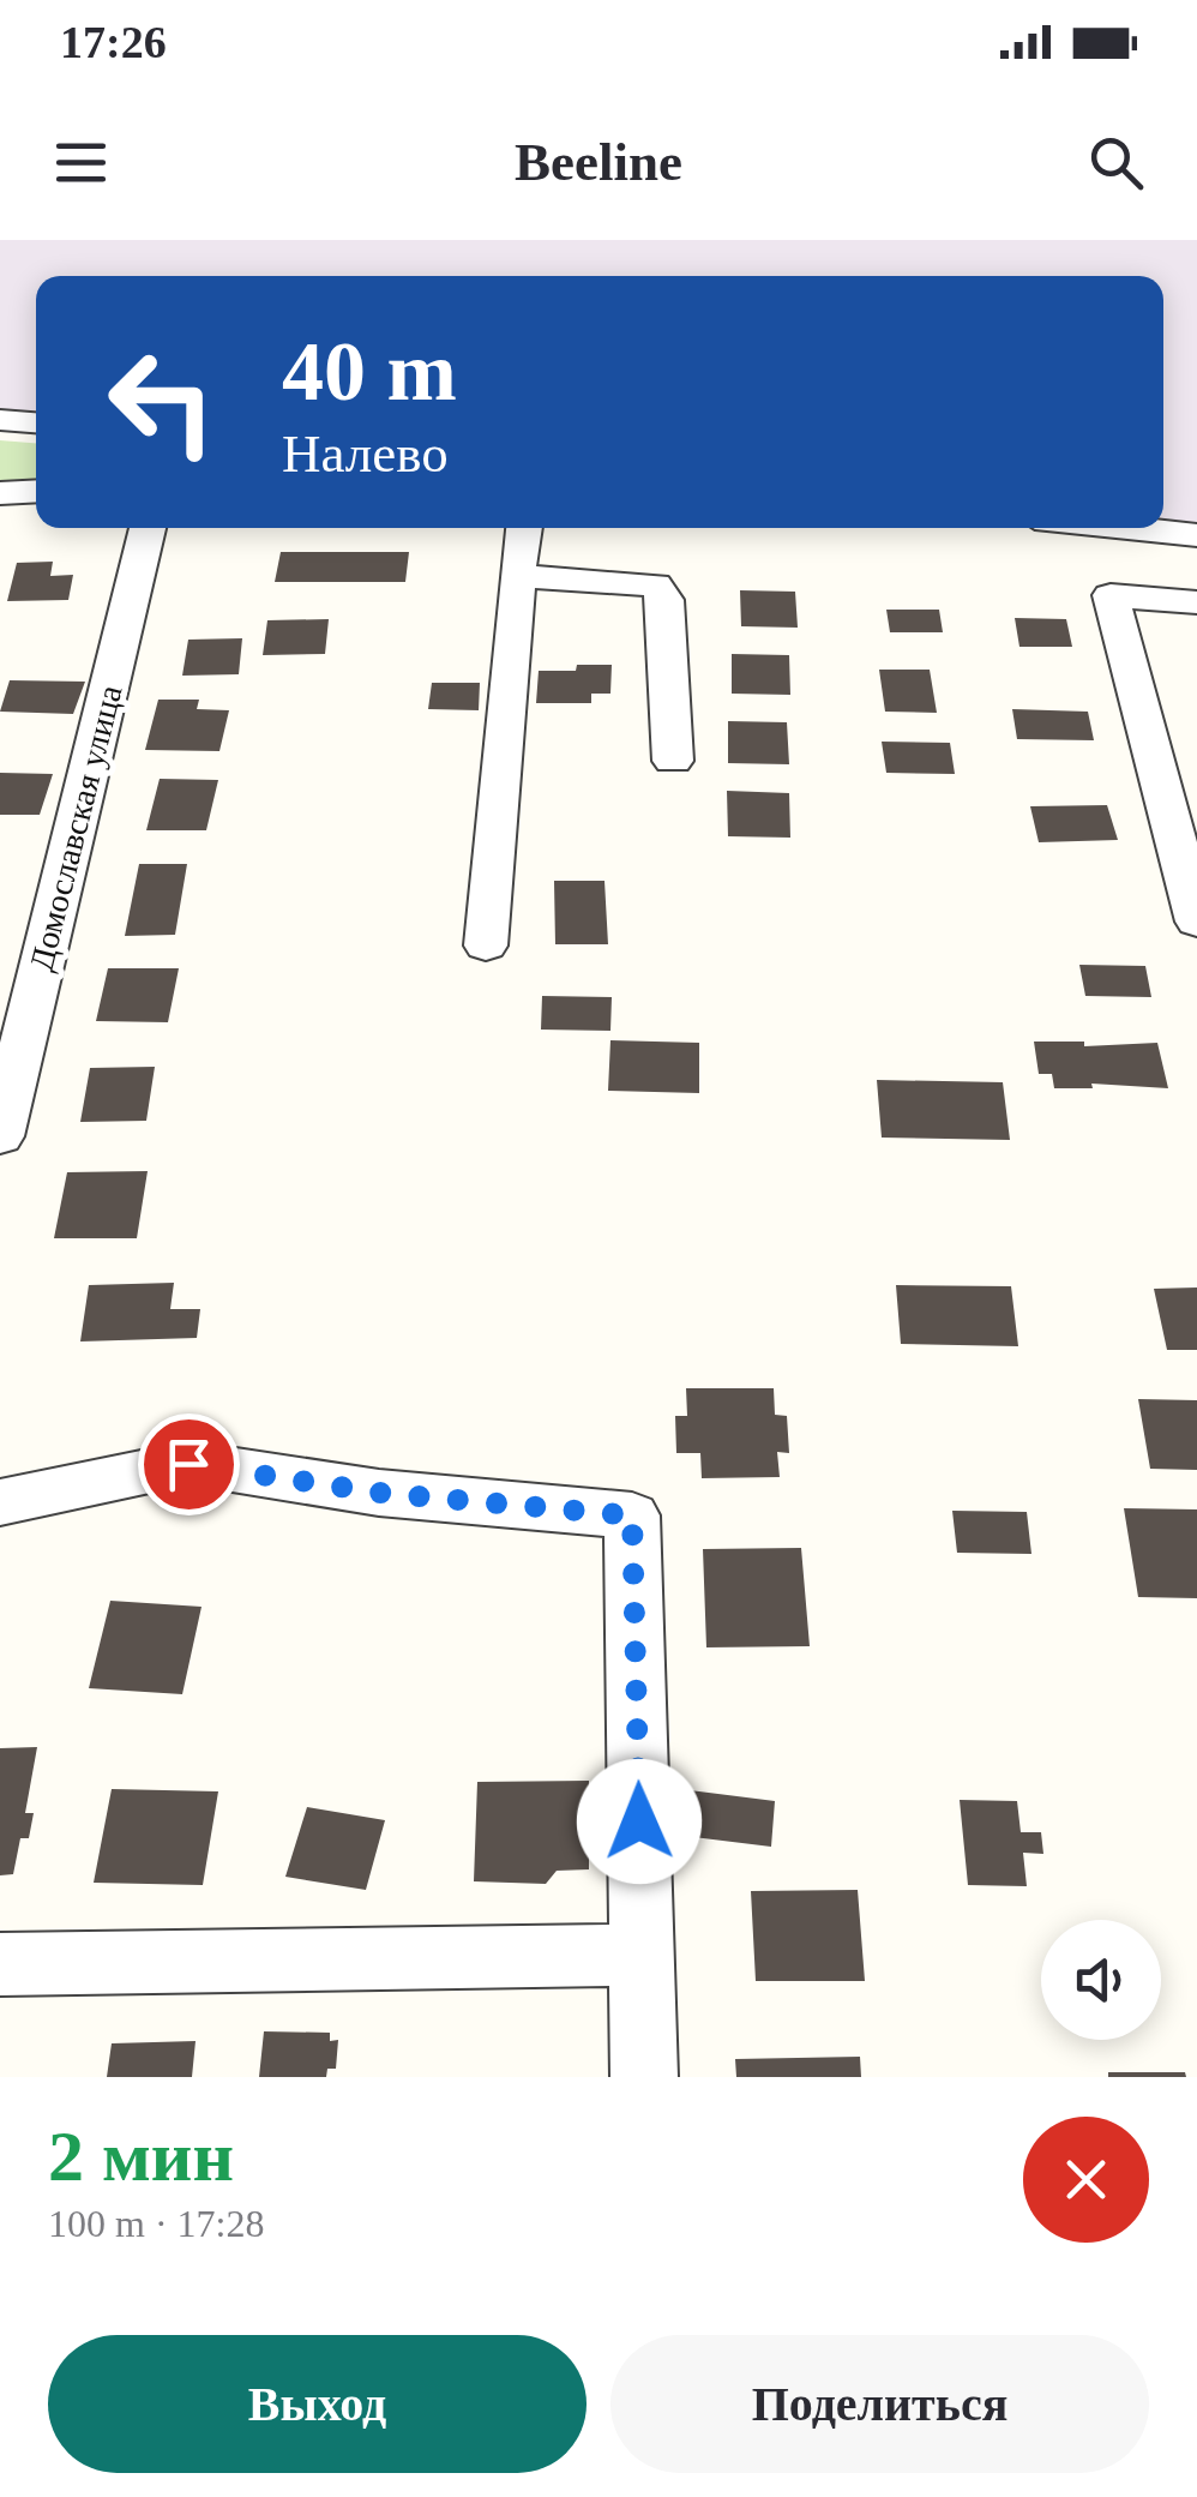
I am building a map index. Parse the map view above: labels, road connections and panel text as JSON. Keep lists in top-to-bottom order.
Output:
{
  "streets": {
    "street": ["Домославская улица"]
  },
  "page": {
    "status": "17:26",
    "header": "Beeline",
    "turn": ["40 m", "Налево"],
    "heading": ["2 мин", "100 m · 17:28"],
    "buttons": ["Выход", "Поделиться"]
  }
}
